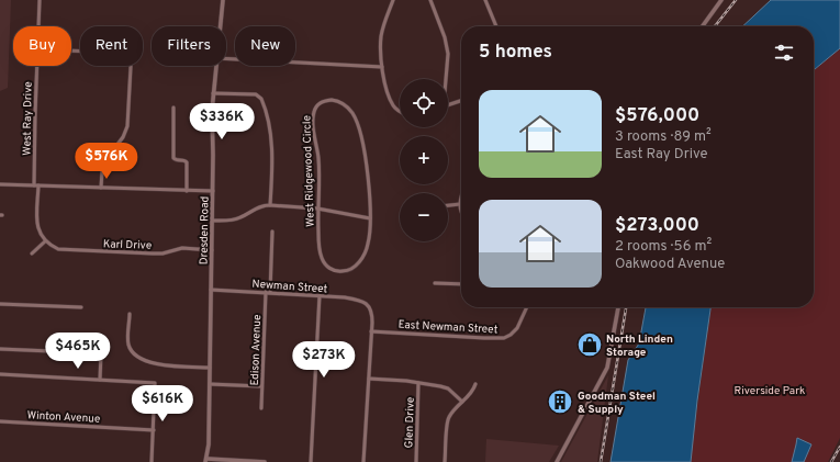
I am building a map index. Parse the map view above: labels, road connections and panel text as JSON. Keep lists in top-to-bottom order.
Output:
{
  "streets": {
    "street": [
      "West Ray Drive",
      "West Ridgewood Circle",
      "Dresden Road",
      "Karl Drive",
      "Newman Street",
      "East Newman Street",
      "Edison Avenue",
      "Winton Avenue",
      "Glen Drive"
    ]
  },
  "crossings": [
    ["Dresden Road", "Karl Drive"],
    ["Dresden Road", "Newman Street"],
    ["Newman Street", "East Newman Street"],
    ["Newman Street", "Edison Avenue"]
  ],
  "parks": ["Riverside Park"],
  "places": {
    "shop": ["North Linden Storage"],
    "building": ["Goodman Steel & Supply"]
  },
  "page": {
    "chip": [
      "Buy",
      "Rent",
      "Filters",
      "New"
    ],
    "heading": "5 homes",
    "map_buttons": ["+", "−"],
    "list": [
      {
        "name": "$576,000",
        "note": "3 rooms · 89 m² · East Ray Drive"
      },
      {
        "name": "$273,000",
        "note": "2 rooms · 56 m² · Oakwood Avenue"
      }
    ],
    "price": [
      "$336K",
      "$576K",
      "$465K",
      "$273K",
      "$616K"
    ]
  }
}
